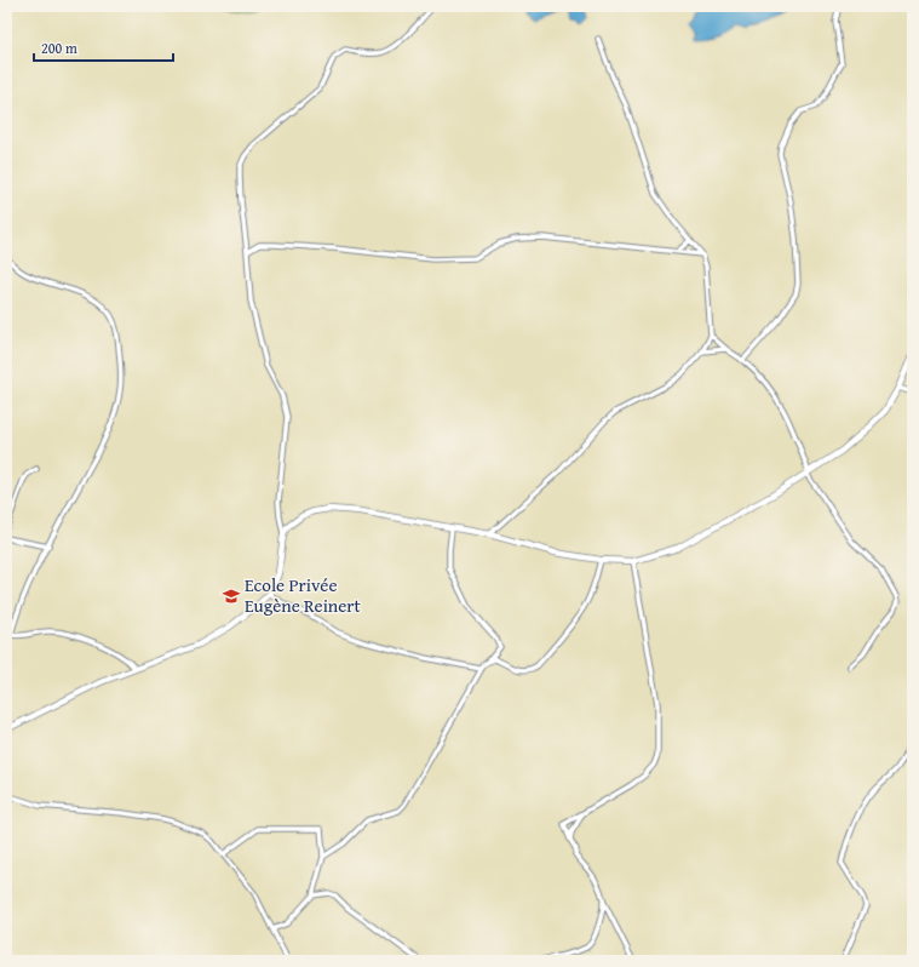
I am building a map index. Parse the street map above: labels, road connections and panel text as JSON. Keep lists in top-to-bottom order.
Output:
{
  "places": {
    "school or university": ["Ecole Privée Eugène Reinert"]
  },
  "scale_bar": "200 m"
}
